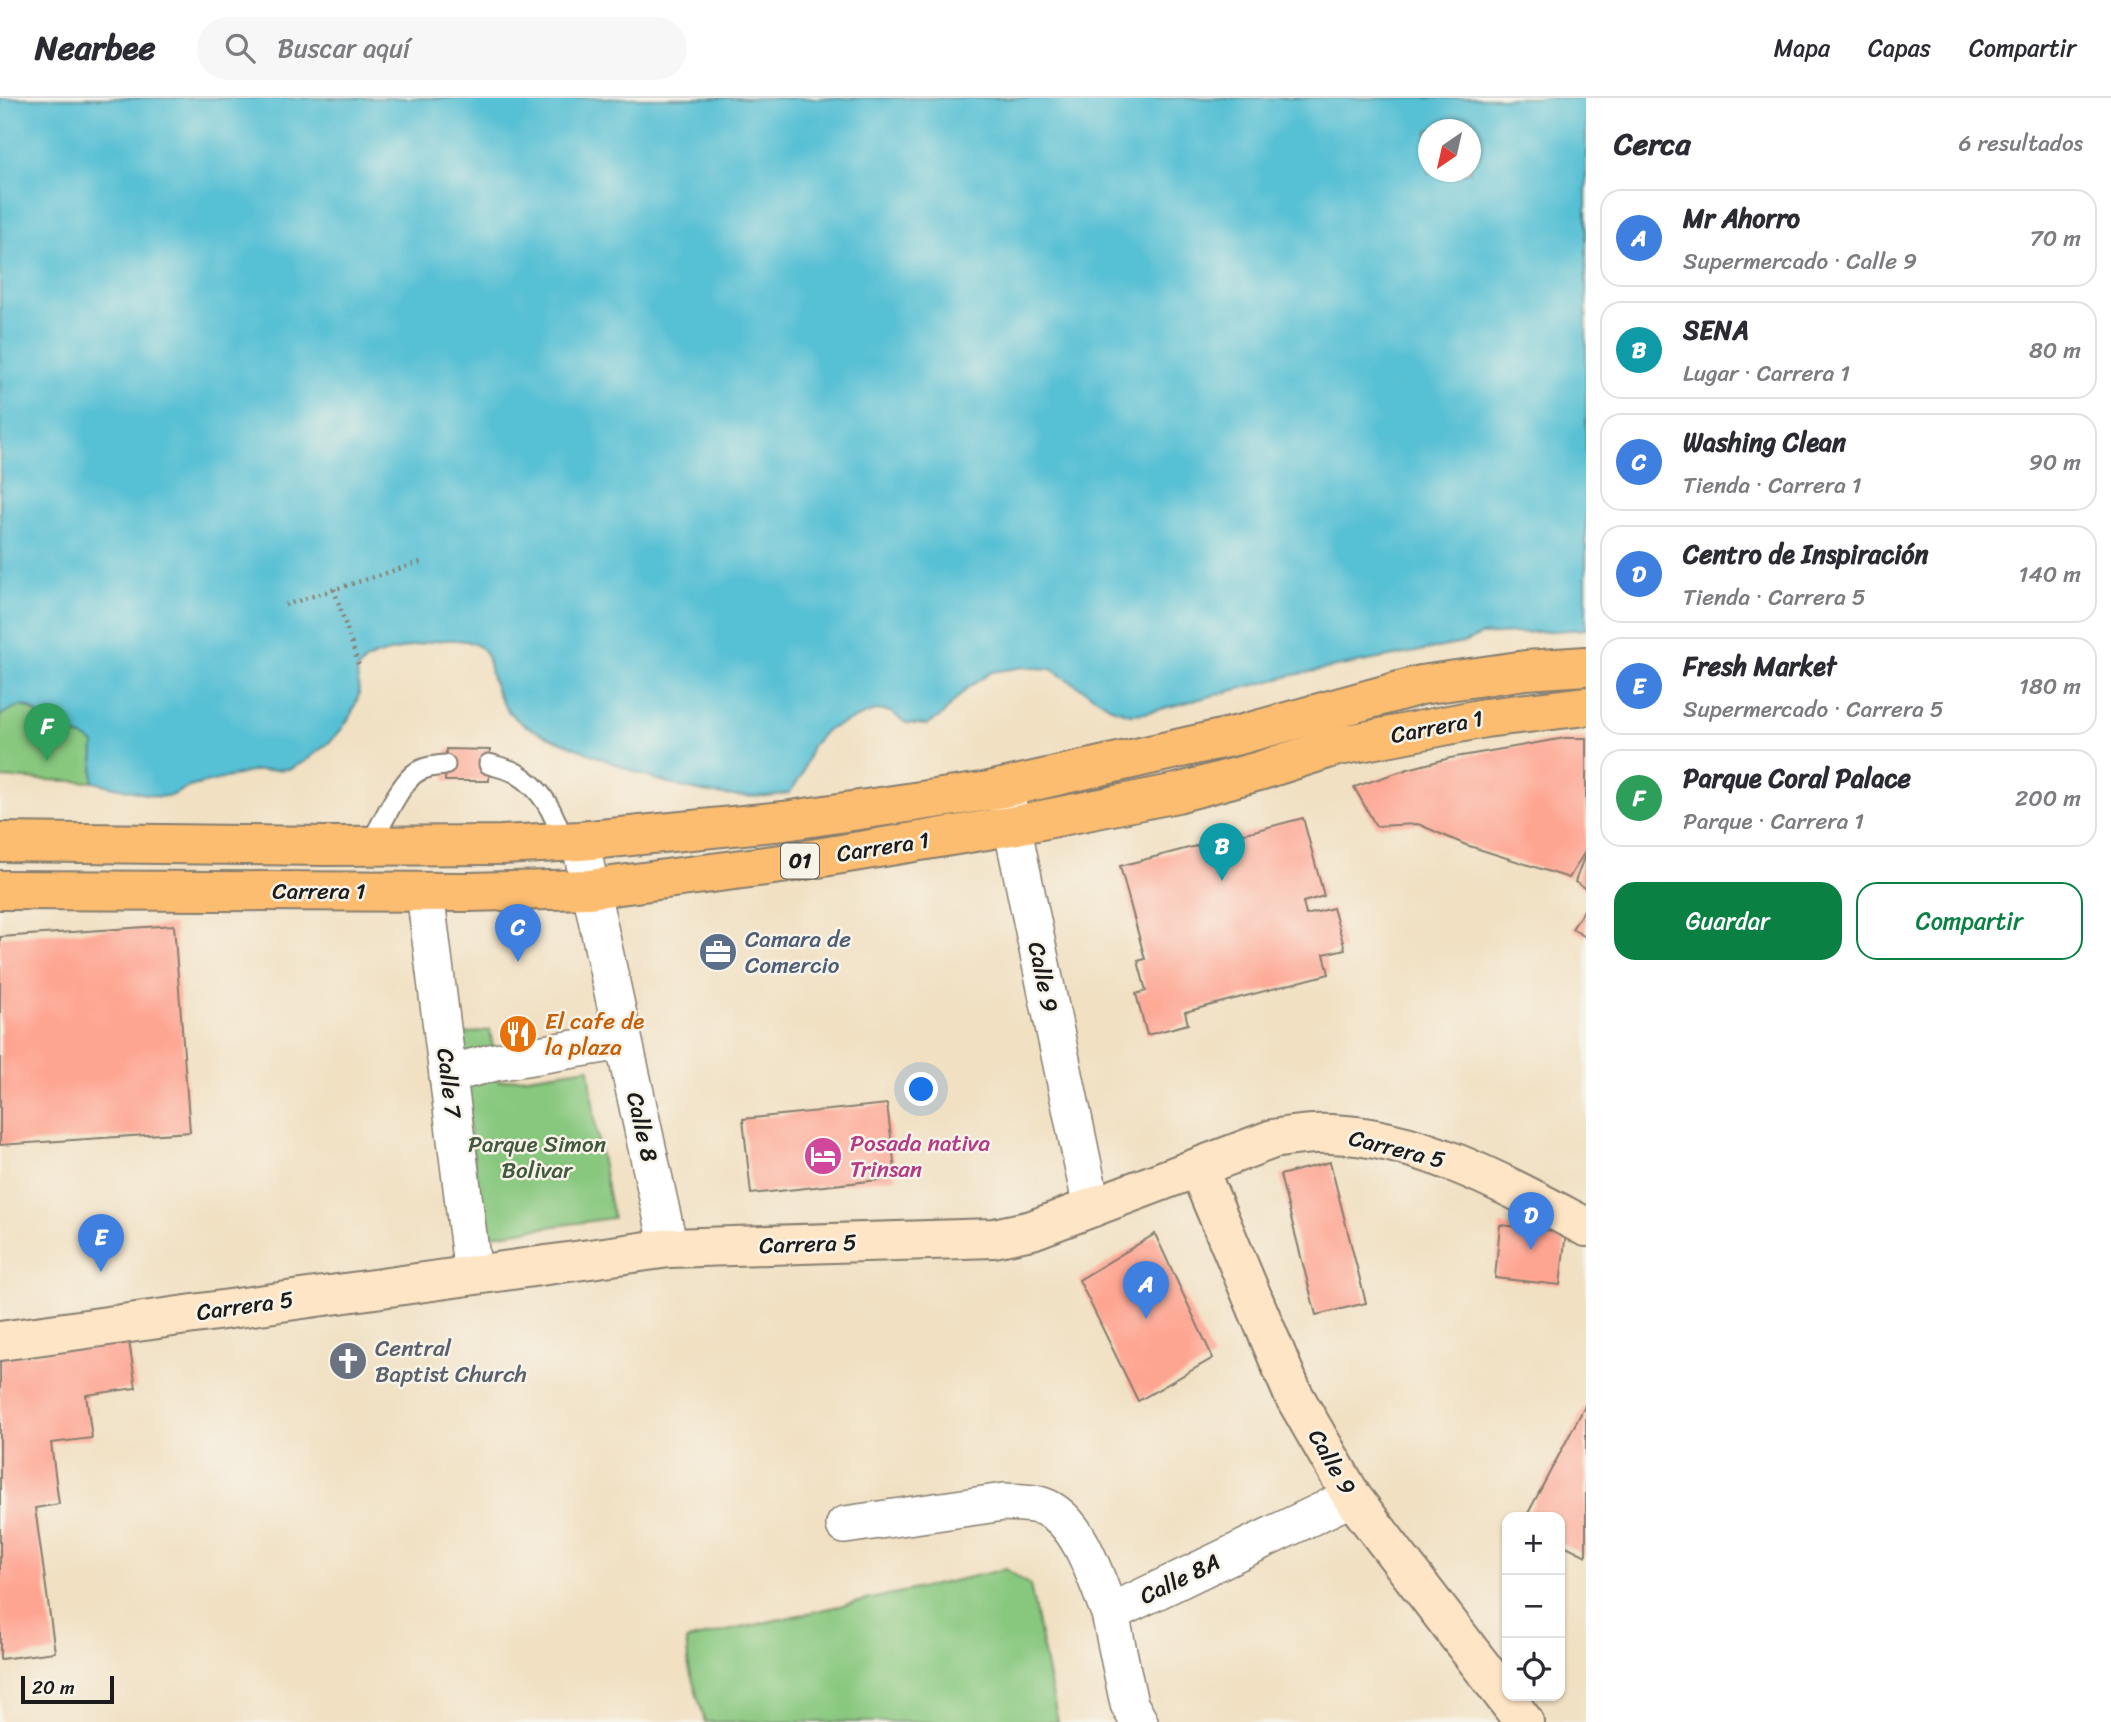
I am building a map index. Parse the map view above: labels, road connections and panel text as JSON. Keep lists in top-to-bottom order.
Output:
{
  "streets": {
    "highway": ["Carrera 1", "01"],
    "street": [
      "Calle 9",
      "Calle 7",
      "Calle 8",
      "Carrera 5",
      "Calle 8A"
    ]
  },
  "crossings": [
    ["Carrera 1", "Calle 9"],
    ["Carrera 1", "Calle 7"],
    ["Carrera 1", "Calle 8"],
    ["Calle 9", "Carrera 5"],
    ["Calle 9", "Calle 8A"],
    ["Calle 7", "Carrera 5"],
    ["Calle 8", "Carrera 5"]
  ],
  "parks": ["Parque Simon Bolivar"],
  "places": {
    "office": ["Camara de Comercio"],
    "restaurant": ["El cafe de la plaza"],
    "hotel": ["Posada nativa Trinsan"],
    "church": ["Central Baptist Church"]
  },
  "scale_bar": "20 m",
  "north": "bottom left",
  "page": {
    "header": "Nearbee",
    "search": "Buscar aquí",
    "nav": ["Mapa", "Capas", "Compartir"],
    "heading": ["Cerca", "6 resultados"],
    "list": [
      {
        "mark": "A",
        "name": "Mr Ahorro",
        "note": "Supermercado · Calle 9",
        "value": "70 m"
      },
      {
        "mark": "B",
        "name": "SENA",
        "note": "Lugar · Carrera 1",
        "value": "80 m"
      },
      {
        "mark": "C",
        "name": "Washing Clean",
        "note": "Tienda · Carrera 1",
        "value": "90 m"
      },
      {
        "mark": "D",
        "name": "Centro de Inspiración",
        "note": "Tienda · Carrera 5",
        "value": "140 m"
      },
      {
        "mark": "E",
        "name": "Fresh Market",
        "note": "Supermercado · Carrera 5",
        "value": "180 m"
      },
      {
        "mark": "F",
        "name": "Parque Coral Palace",
        "note": "Parque · Carrera 1",
        "value": "200 m"
      }
    ],
    "pins": [
      "F",
      "B",
      "C",
      "D",
      "E",
      "A"
    ],
    "buttons": ["Guardar", "Compartir"],
    "map_buttons": ["+", "−"],
    "scale": "20 m"
  }
}
